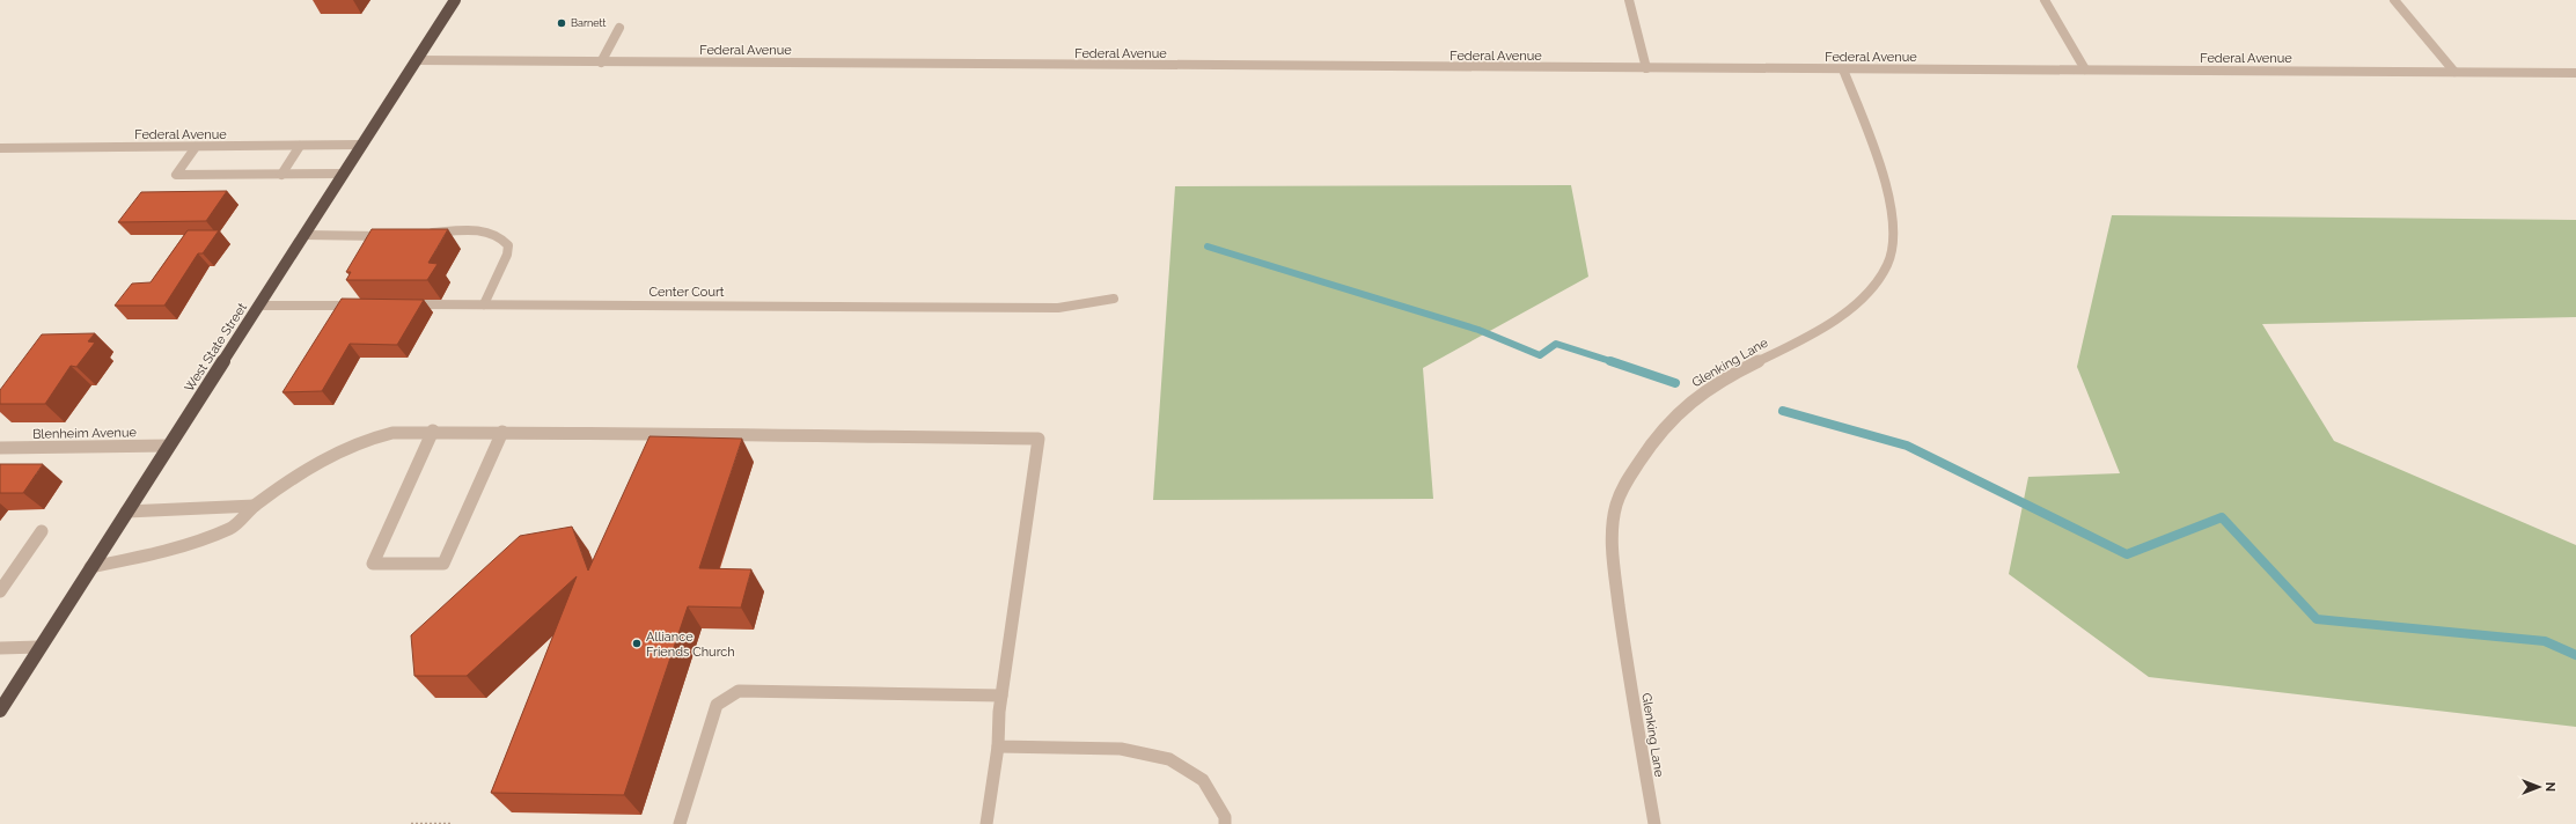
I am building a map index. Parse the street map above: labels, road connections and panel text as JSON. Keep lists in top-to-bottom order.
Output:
{
  "streets": {
    "highway": ["West State Street"],
    "street": [
      "Federal Avenue",
      "Center Court",
      "Glenking Lane",
      "Blenheim Avenue"
    ]
  },
  "crossings": [
    ["Federal Avenue", "West State Street"],
    ["Federal Avenue", "Glenking Lane"],
    ["West State Street", "Blenheim Avenue"]
  ],
  "places": ["Barnett", "Alliance Friends Church"],
  "north": "right"
}
